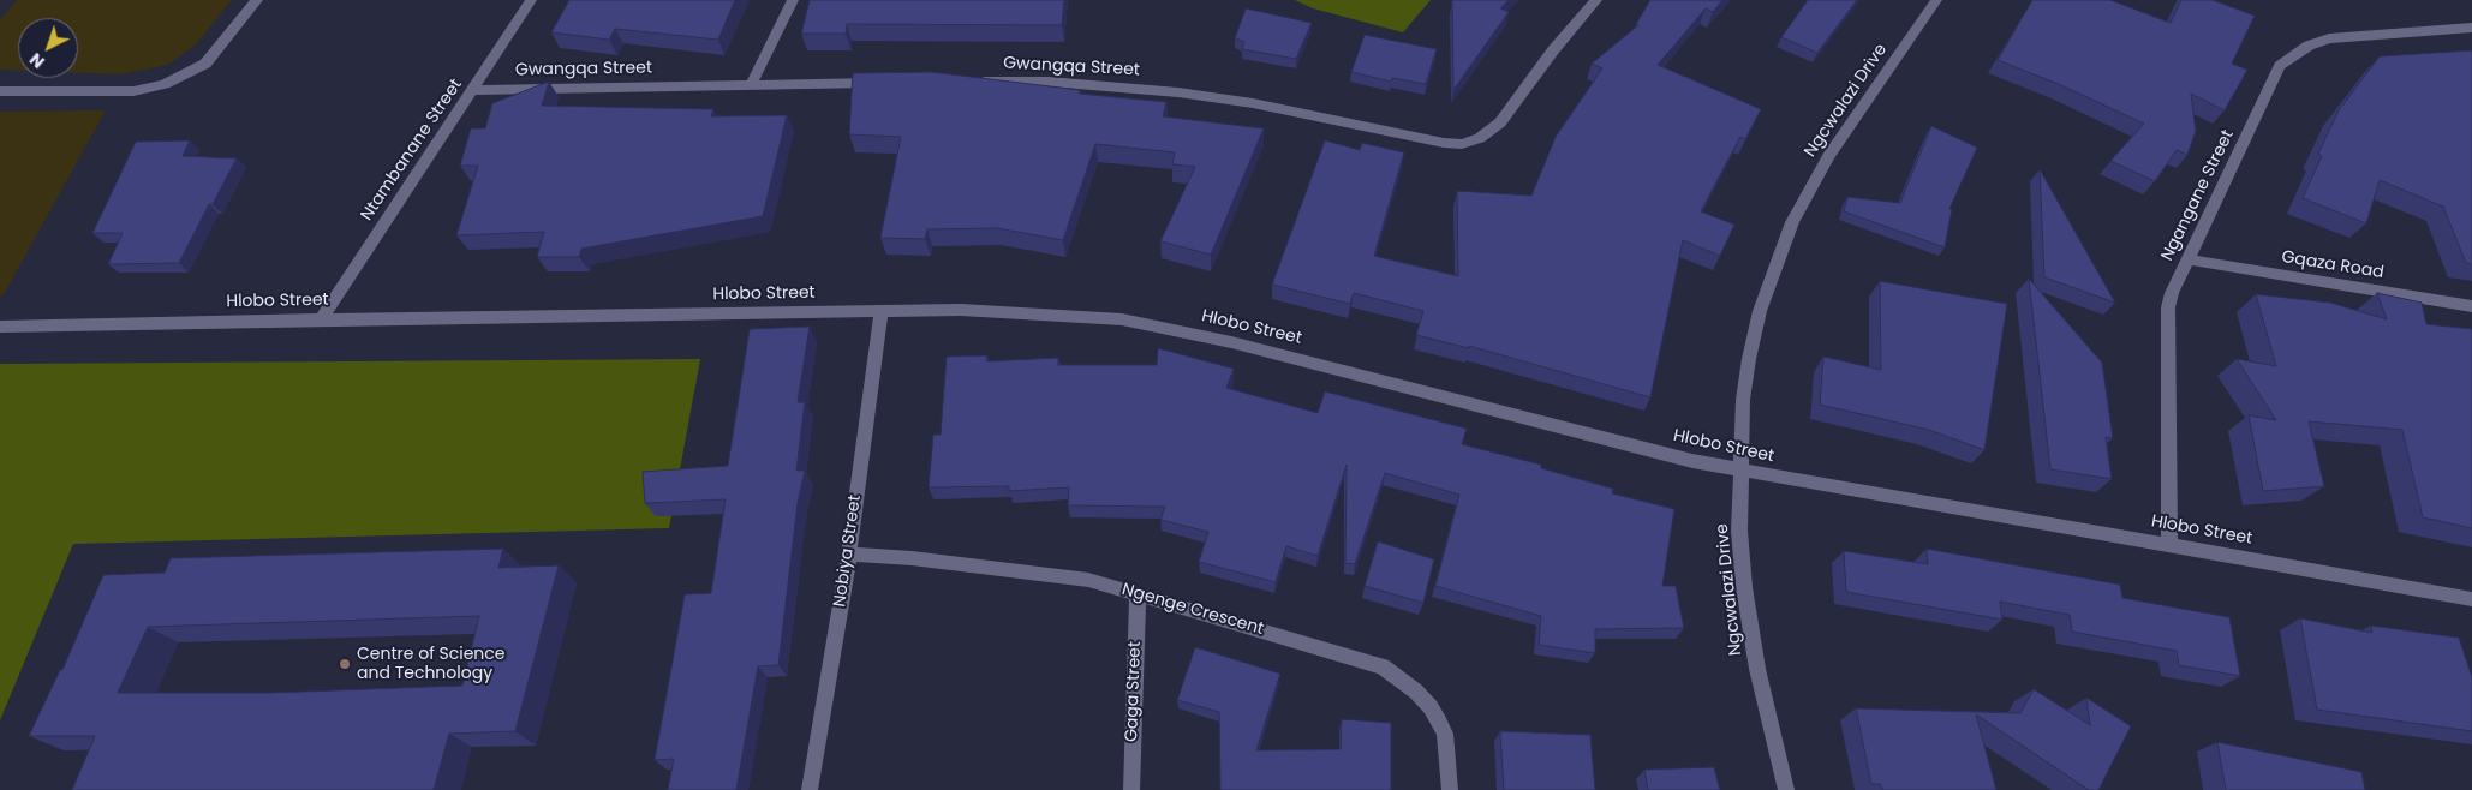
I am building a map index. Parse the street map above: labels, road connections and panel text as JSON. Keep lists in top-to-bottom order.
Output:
{
  "streets": {
    "street": [
      "Gwangqa Street",
      "Ngcwalazi Drive",
      "Ntambanane Street",
      "Ngangane Street",
      "Gqaza Road",
      "Hlobo Street",
      "Nobiya Street",
      "Ngenge Crescent",
      "Gaga Street"
    ]
  },
  "crossings": [
    ["Gwangqa Street", "Ntambanane Street"],
    ["Ngcwalazi Drive", "Hlobo Street"],
    ["Ntambanane Street", "Hlobo Street"],
    ["Ngangane Street", "Gqaza Road"],
    ["Ngangane Street", "Hlobo Street"],
    ["Hlobo Street", "Nobiya Street"],
    ["Nobiya Street", "Ngenge Crescent"],
    ["Ngenge Crescent", "Gaga Street"]
  ],
  "places": ["Centre of Science and Technology"],
  "north": "bottom left"
}
